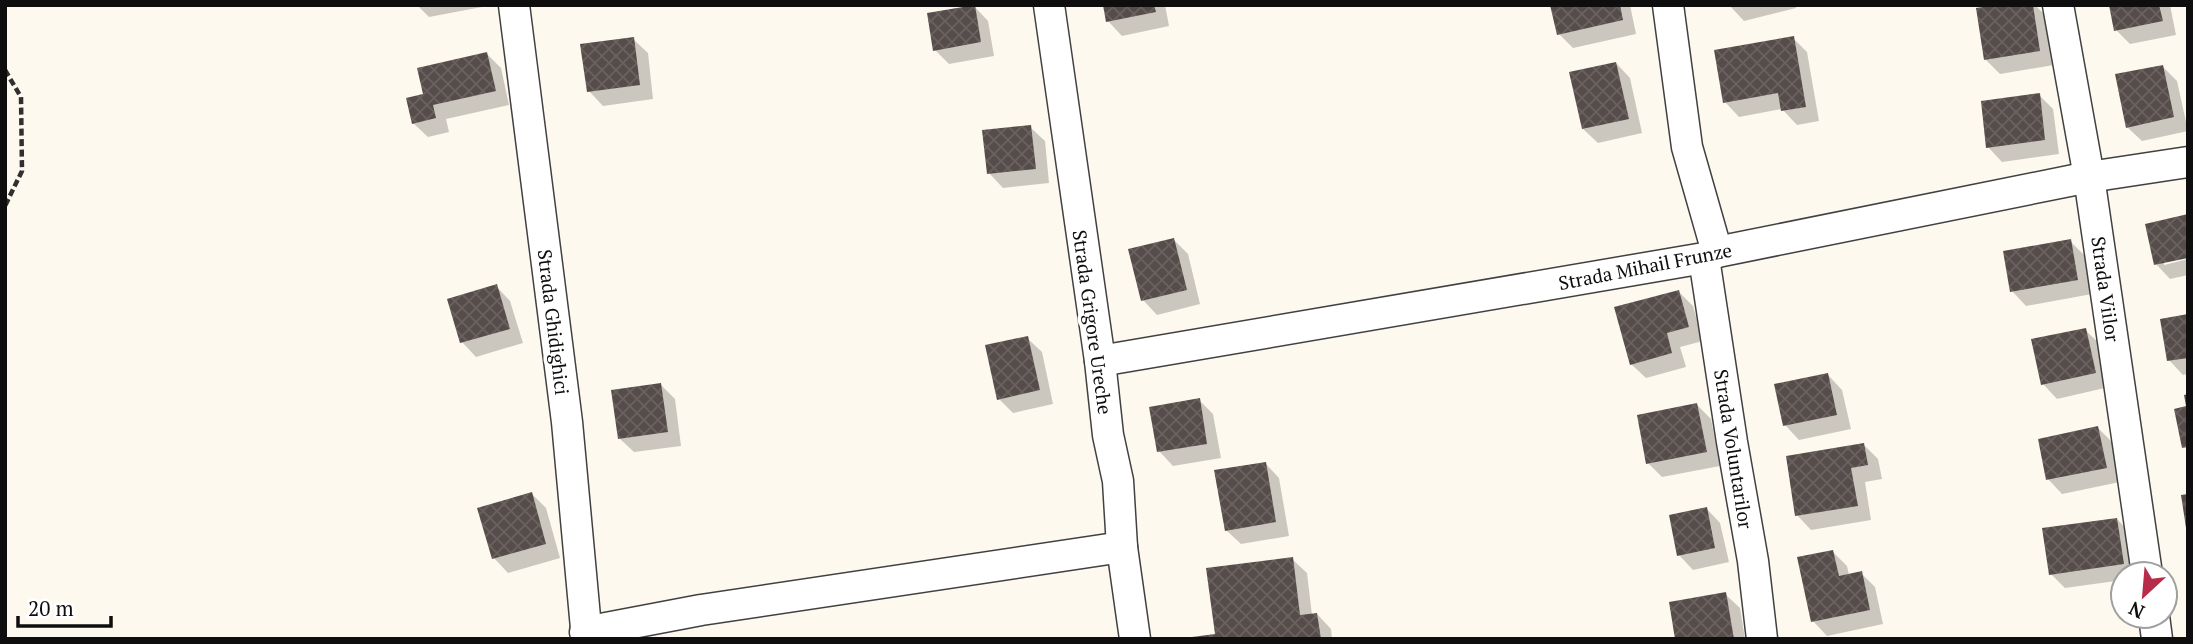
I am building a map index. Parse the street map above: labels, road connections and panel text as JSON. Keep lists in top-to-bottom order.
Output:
{
  "streets": {
    "street": [
      "Strada Mihail Frunze",
      "Strada Viilor",
      "Strada Ghidighici",
      "Strada Grigore Ureche",
      "Strada Voluntarilor"
    ]
  },
  "crossings": [
    ["Strada Mihail Frunze", "Strada Viilor"],
    ["Strada Mihail Frunze", "Strada Grigore Ureche"],
    ["Strada Mihail Frunze", "Strada Voluntarilor"]
  ],
  "scale_bar": "20 m",
  "north": "bottom left"
}
